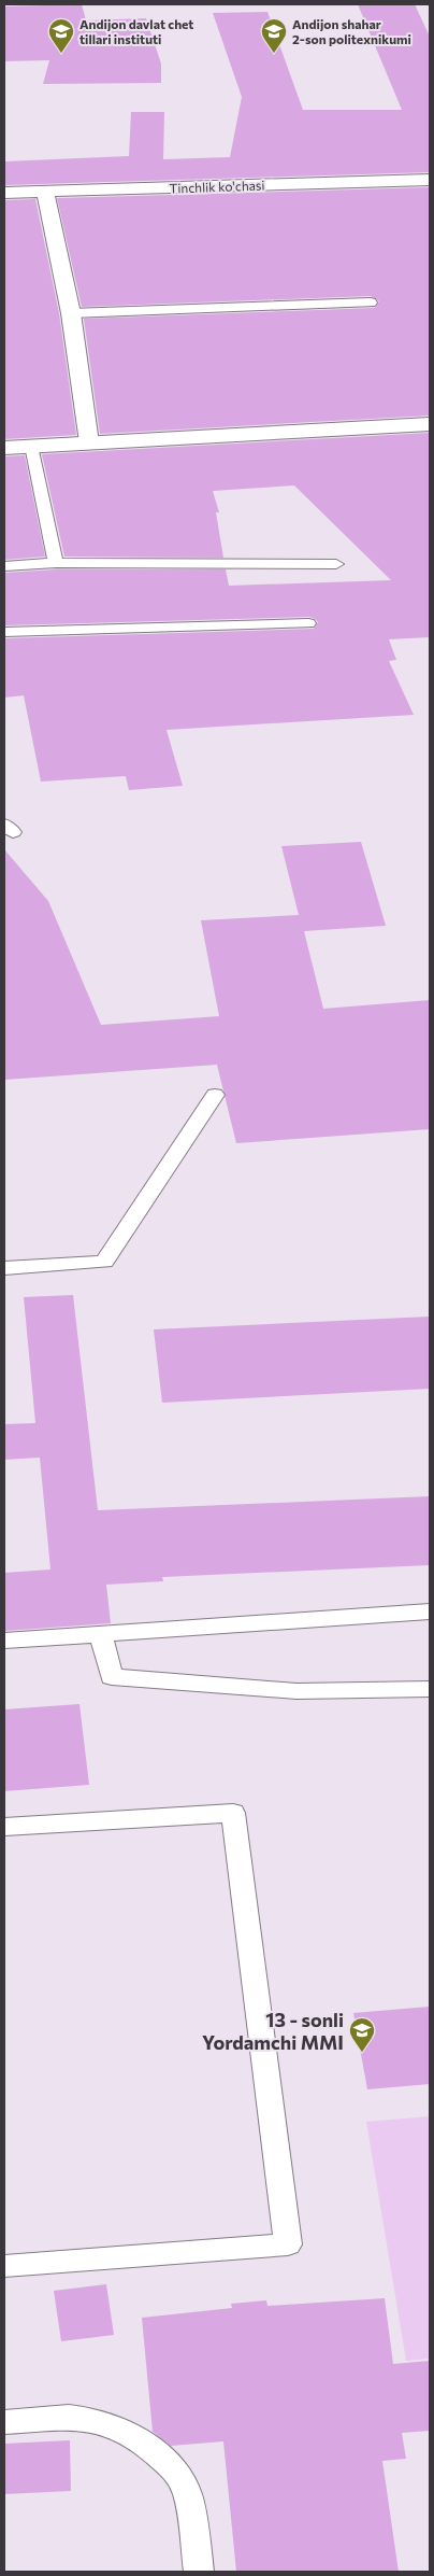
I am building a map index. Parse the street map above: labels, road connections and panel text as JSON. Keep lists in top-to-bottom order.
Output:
{
  "streets": {
    "street": ["Tinchlik ko'chasi"]
  },
  "places": {
    "school or university": ["Andijon davlat chet tillari instituti", "Andijon shahar 2-son politexnikumi", "13 - sonli Yordamchi MMI"]
  }
}
